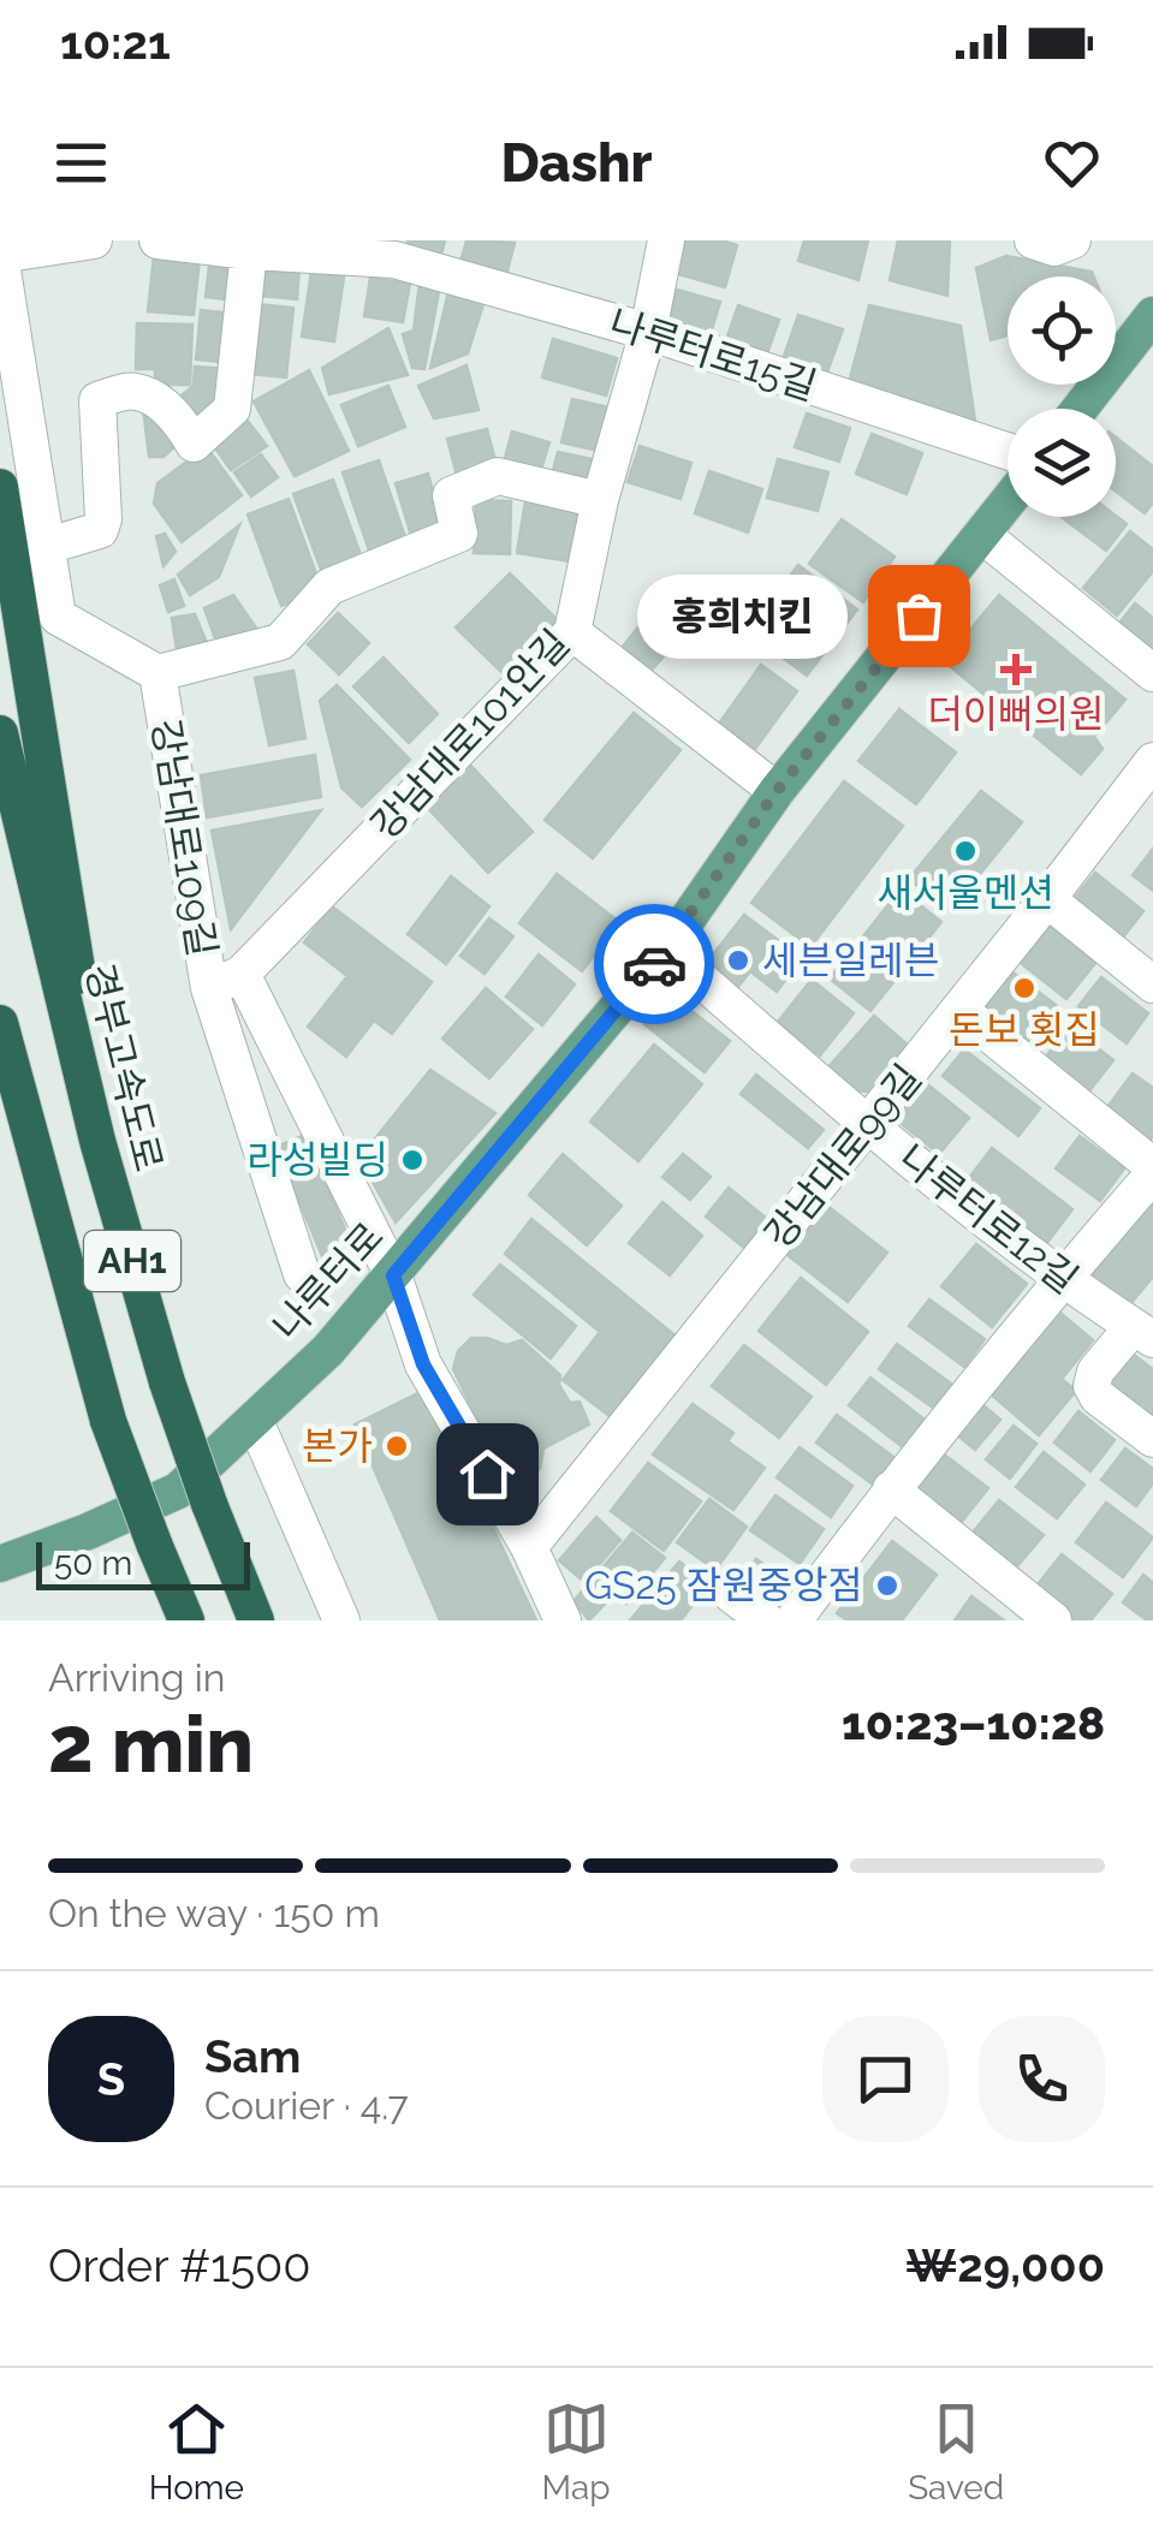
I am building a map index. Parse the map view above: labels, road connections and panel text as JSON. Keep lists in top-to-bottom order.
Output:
{
  "streets": {
    "highway": ["경부고속도로", "AH1"],
    "main road": ["나루터로"],
    "street": [
      "나루터로15길",
      "강남대로101안길",
      "강남대로109길",
      "강남대로99길",
      "나루터로12길"
    ]
  },
  "crossings": [
    ["나루터로15길", "강남대로101안길"],
    ["강남대로101안길", "강남대로109길"],
    ["강남대로109길", "강남대로99길"],
    ["강남대로109길", "나루터로"],
    ["강남대로99길", "나루터로12길"],
    ["나루터로12길", "나루터로"]
  ],
  "places": {
    "other": [
      "홍희치킨",
      "새서울멘션",
      "세븐일레븐",
      "돈보 횟집",
      "라성빌딩",
      "본가",
      "GS25 잠원중앙점"
    ],
    "health": ["더이뻐의원"]
  },
  "scale_bar": "50 m",
  "page": {
    "status": "10:21",
    "header": "Dashr",
    "bubble": "홍희치킨",
    "scale": "50 m",
    "heading": ["2 min", "Arriving in", "10:23–10:28"],
    "panel": [
      "Sam",
      "Courier · 4.7",
      "Order #1500",
      "₩29,000"
    ],
    "bar": "On the way · 150 m",
    "round": "S",
    "tabs": ["Home", "Map", "Saved"]
  }
}
